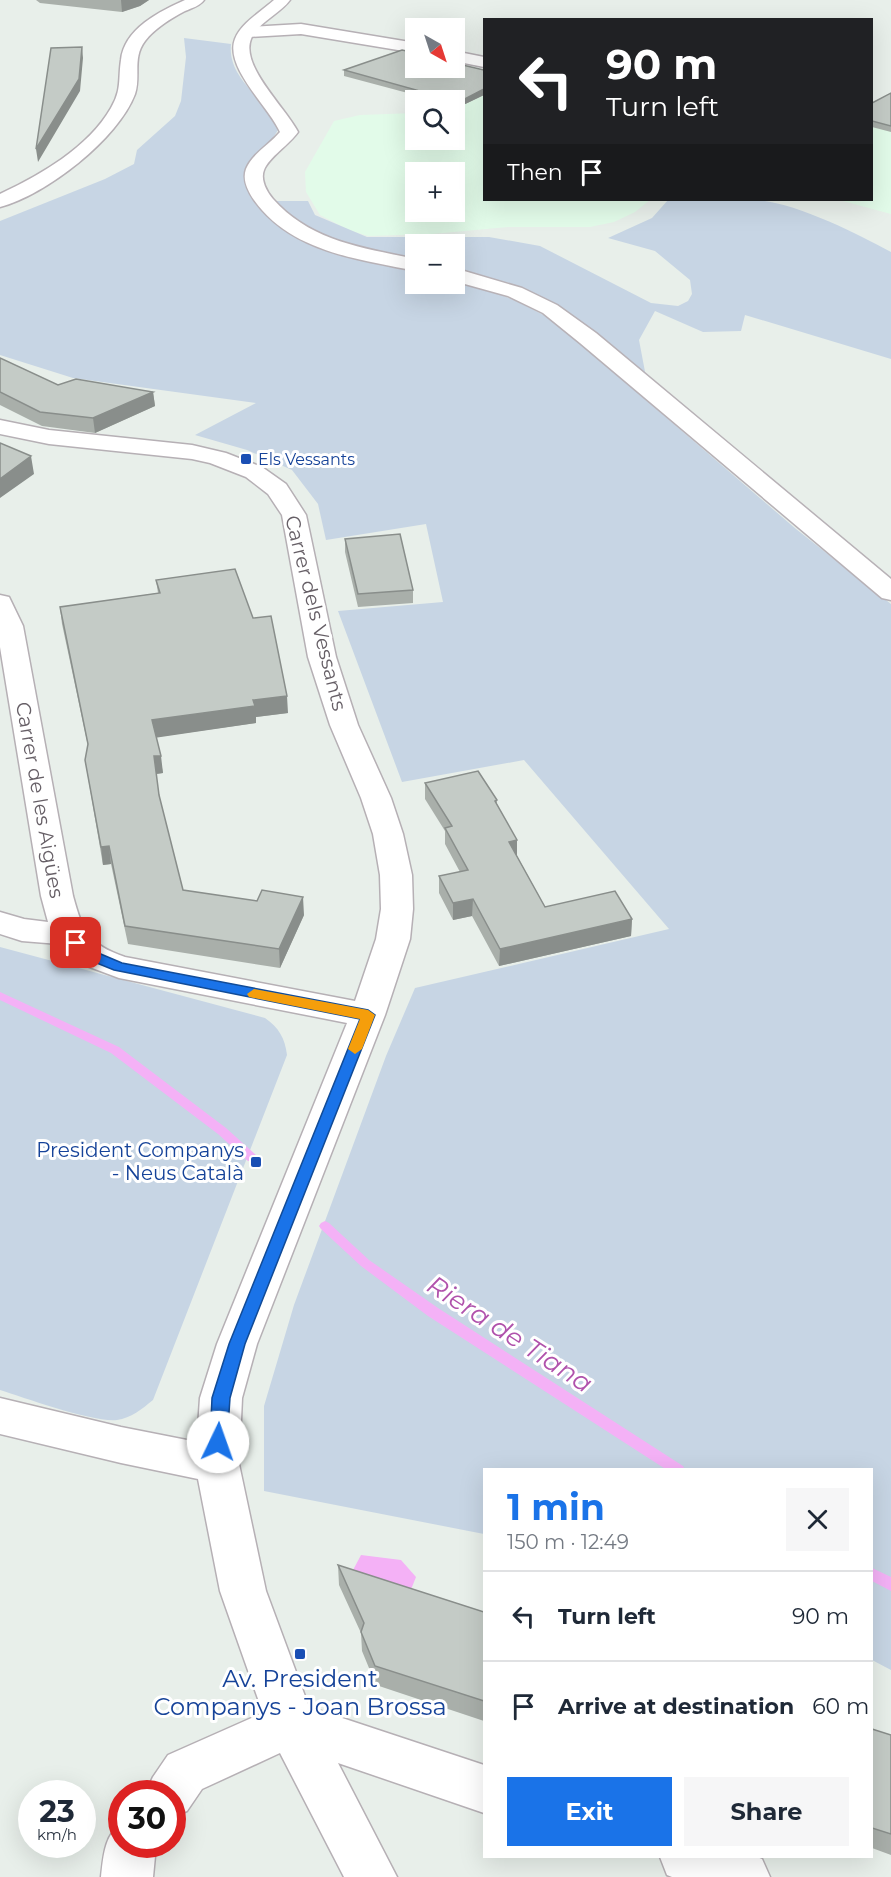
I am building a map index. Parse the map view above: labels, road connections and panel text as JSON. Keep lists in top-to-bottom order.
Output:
{
  "streets": {
    "street": ["Carrer dels Vessants", "Carrer de les Aigües"]
  },
  "water": ["Riera de Tiana"],
  "places": {
    "transit": ["Els Vessants", "President Companys - Neus Català", "Av. President Companys - Joan Brossa"]
  },
  "north": "bottom right",
  "page": {
    "map_buttons": ["+", "−"],
    "turn": ["90 m", "Turn left"],
    "then": "Then",
    "heading": ["1 min", "150 m · 12:49"],
    "list": [
      {
        "name": "Turn left",
        "value": "90 m"
      },
      {
        "name": "Arrive at destination",
        "value": "60 m"
      }
    ],
    "buttons": ["Exit", "Share"],
    "speed": "23 km/h",
    "limit": "30"
  }
}
